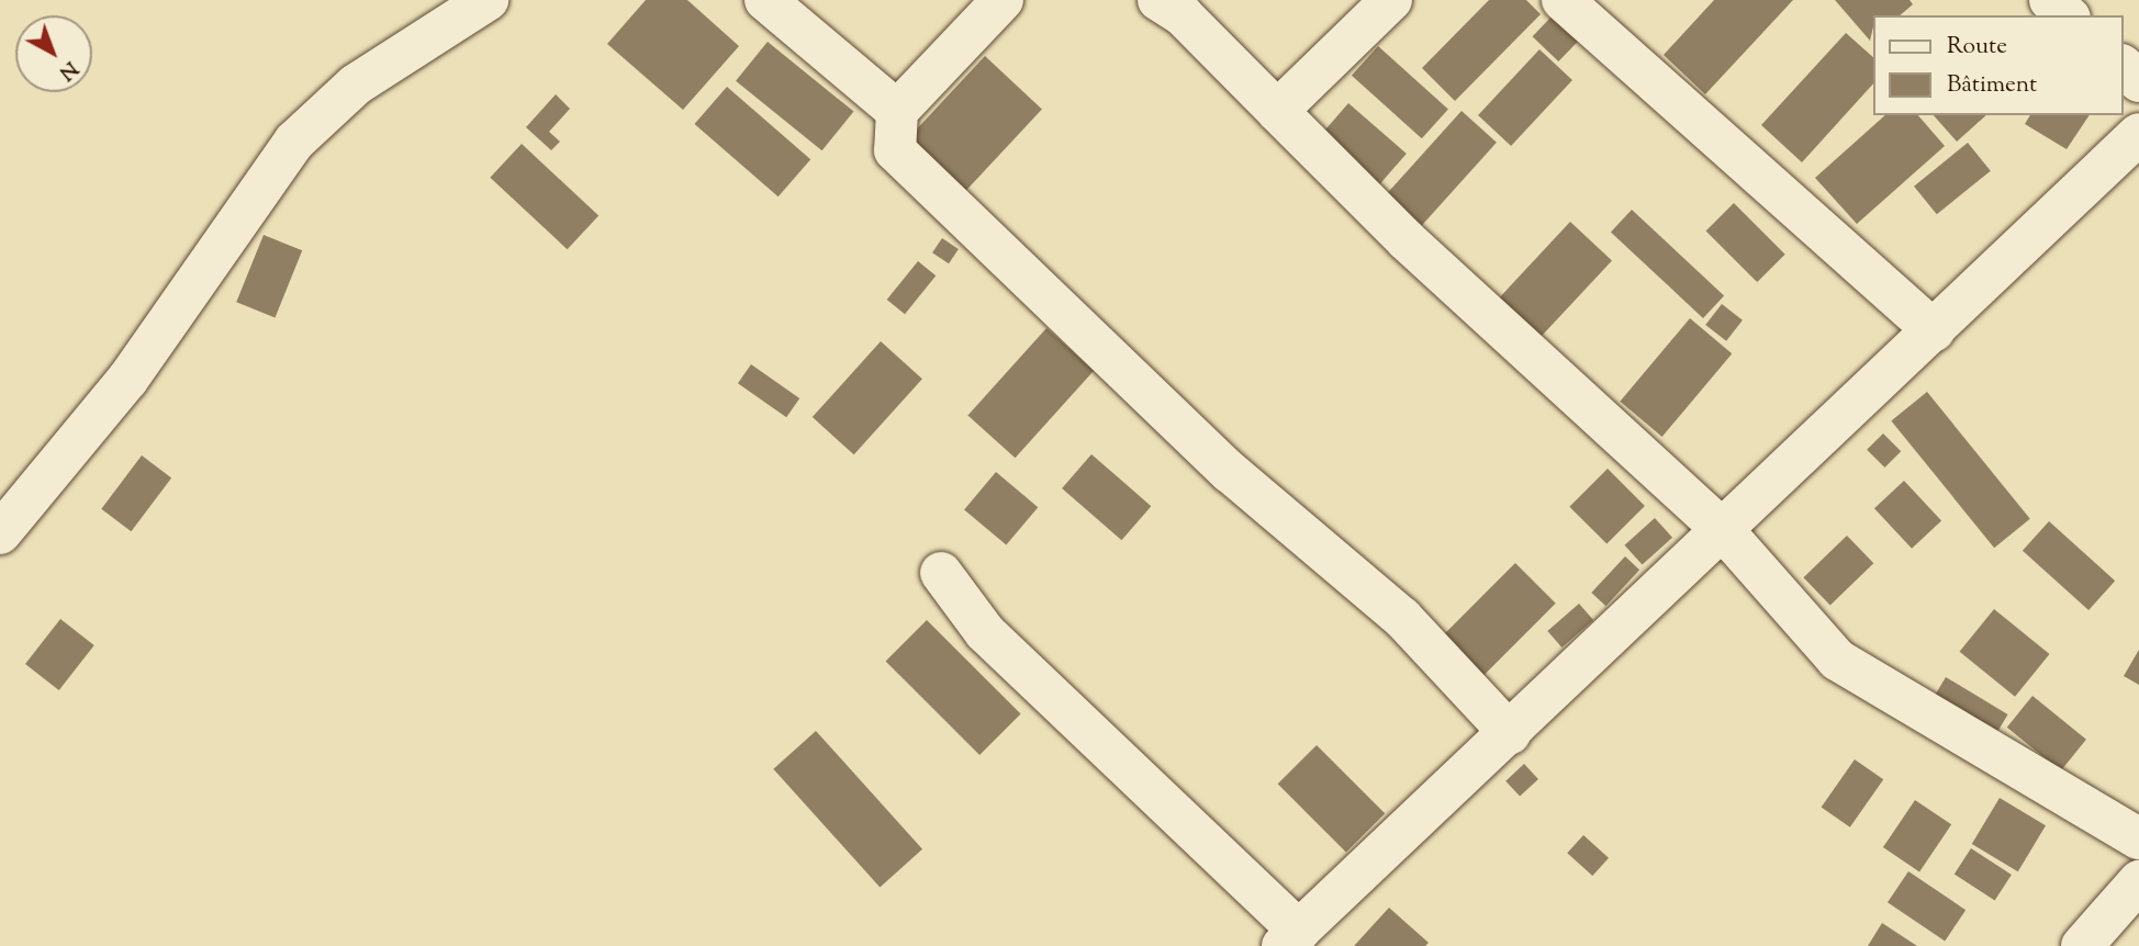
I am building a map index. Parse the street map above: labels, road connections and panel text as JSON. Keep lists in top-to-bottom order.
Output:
{
  "legend": ["Route", "Bâtiment"],
  "north": "bottom right"
}
